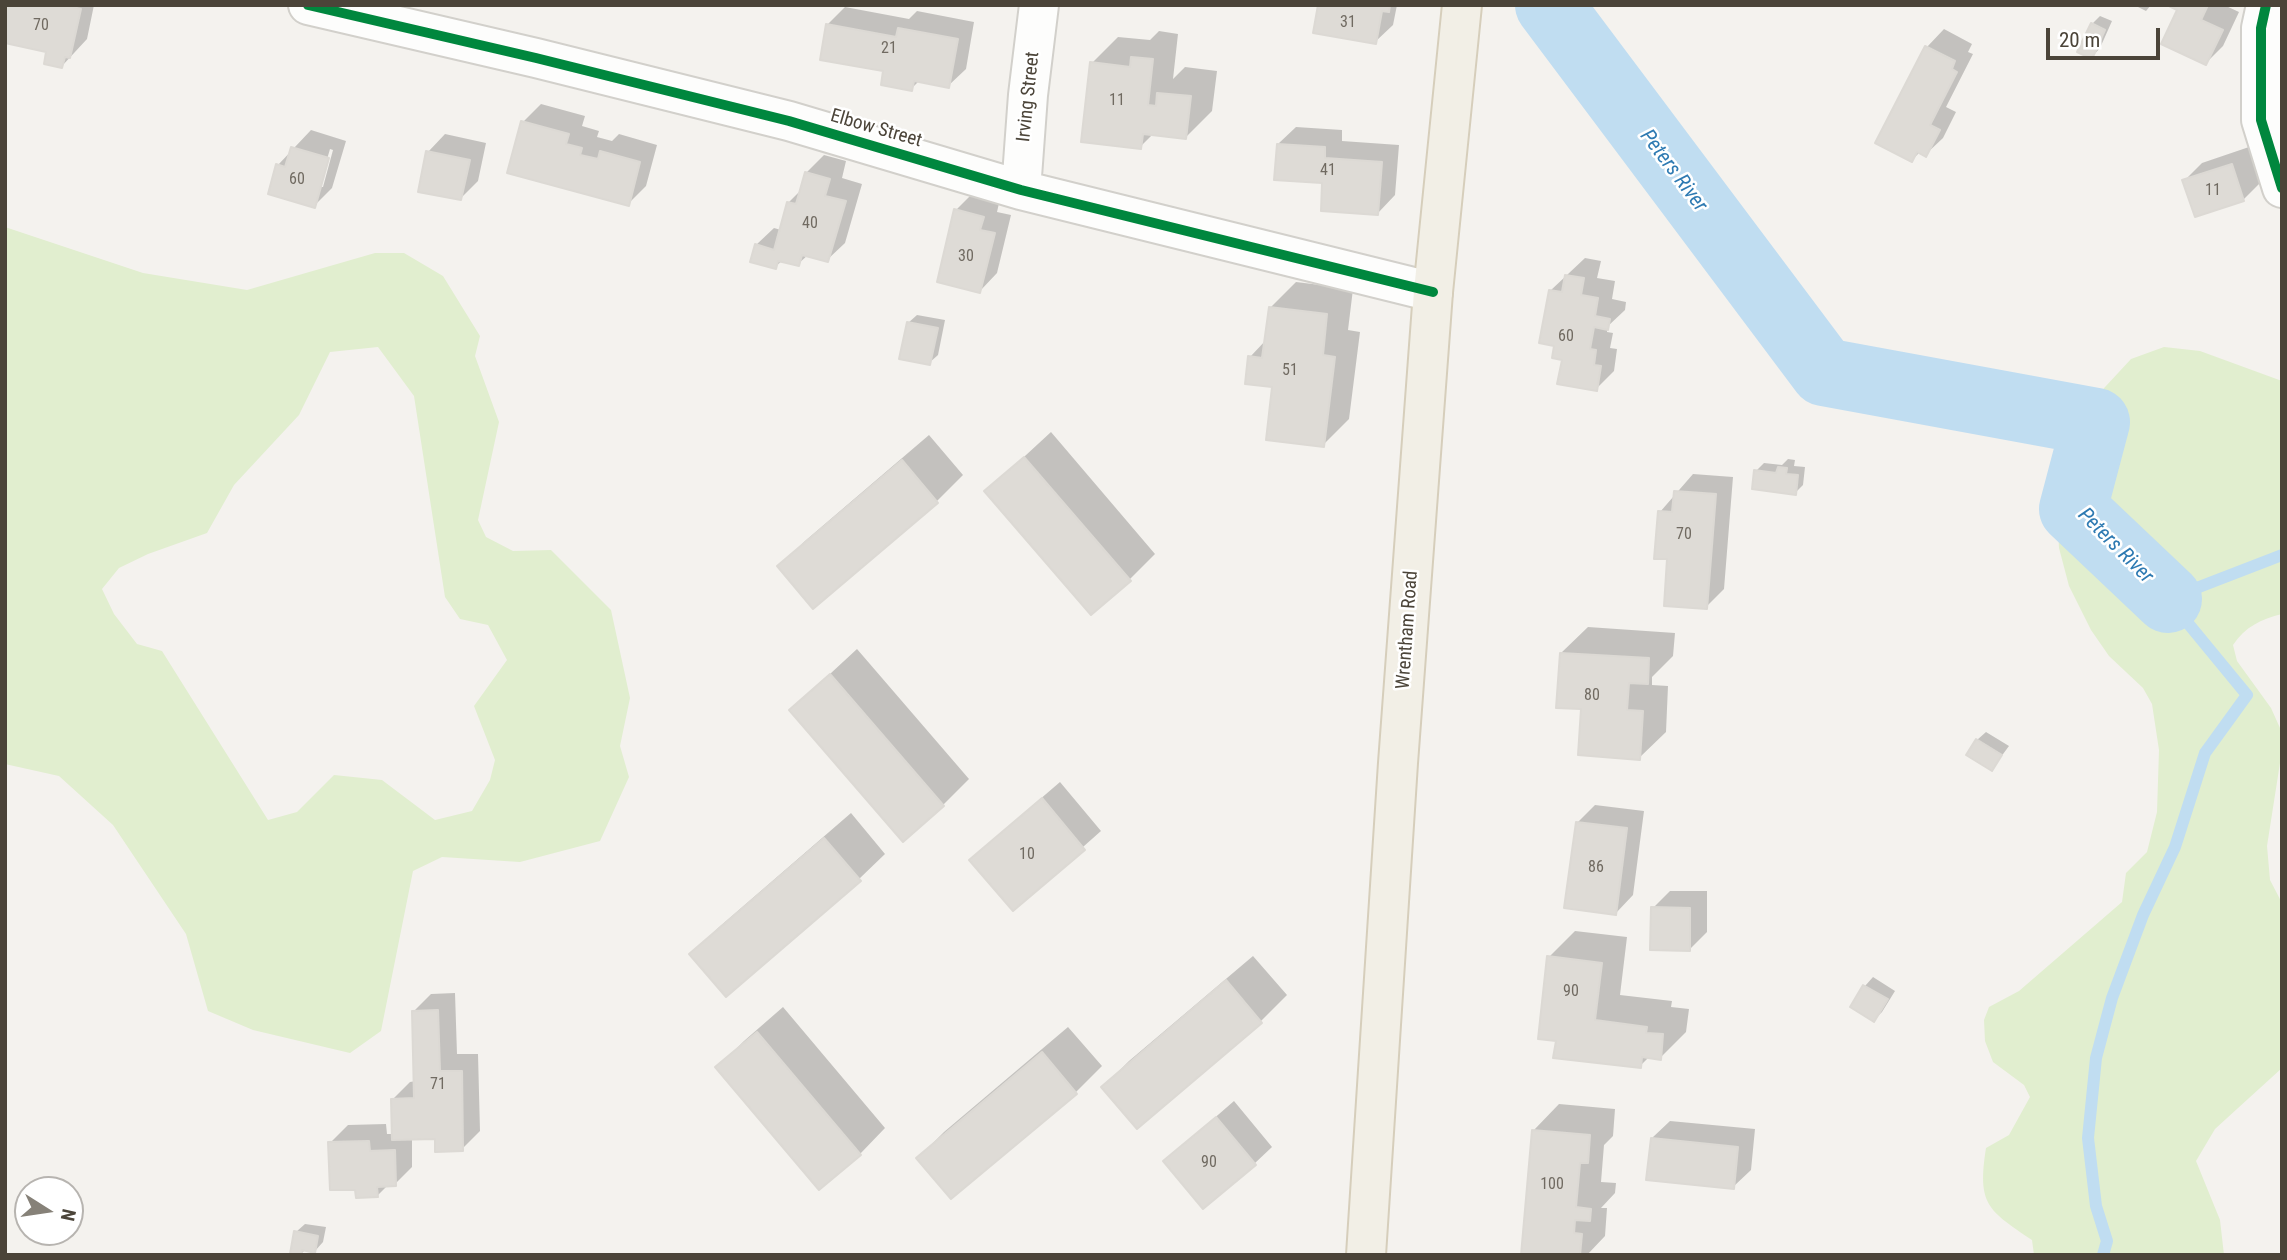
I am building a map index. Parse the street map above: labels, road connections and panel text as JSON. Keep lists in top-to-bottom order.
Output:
{
  "streets": {
    "main road": ["Wrentham Road"],
    "street": ["Irving Street", "Elbow Street"]
  },
  "crossings": [
    ["Irving Street", "Elbow Street"],
    ["Elbow Street", "Wrentham Road"]
  ],
  "water": ["Peters River"],
  "house_numbers": [
    "31",
    "70",
    "21",
    "11",
    "41",
    "60",
    "11",
    "40",
    "30",
    "60",
    "51",
    "70",
    "80",
    "10",
    "86",
    "90",
    "71",
    "90",
    "100"
  ],
  "scale_bar": "20 m",
  "north": "right"
}
